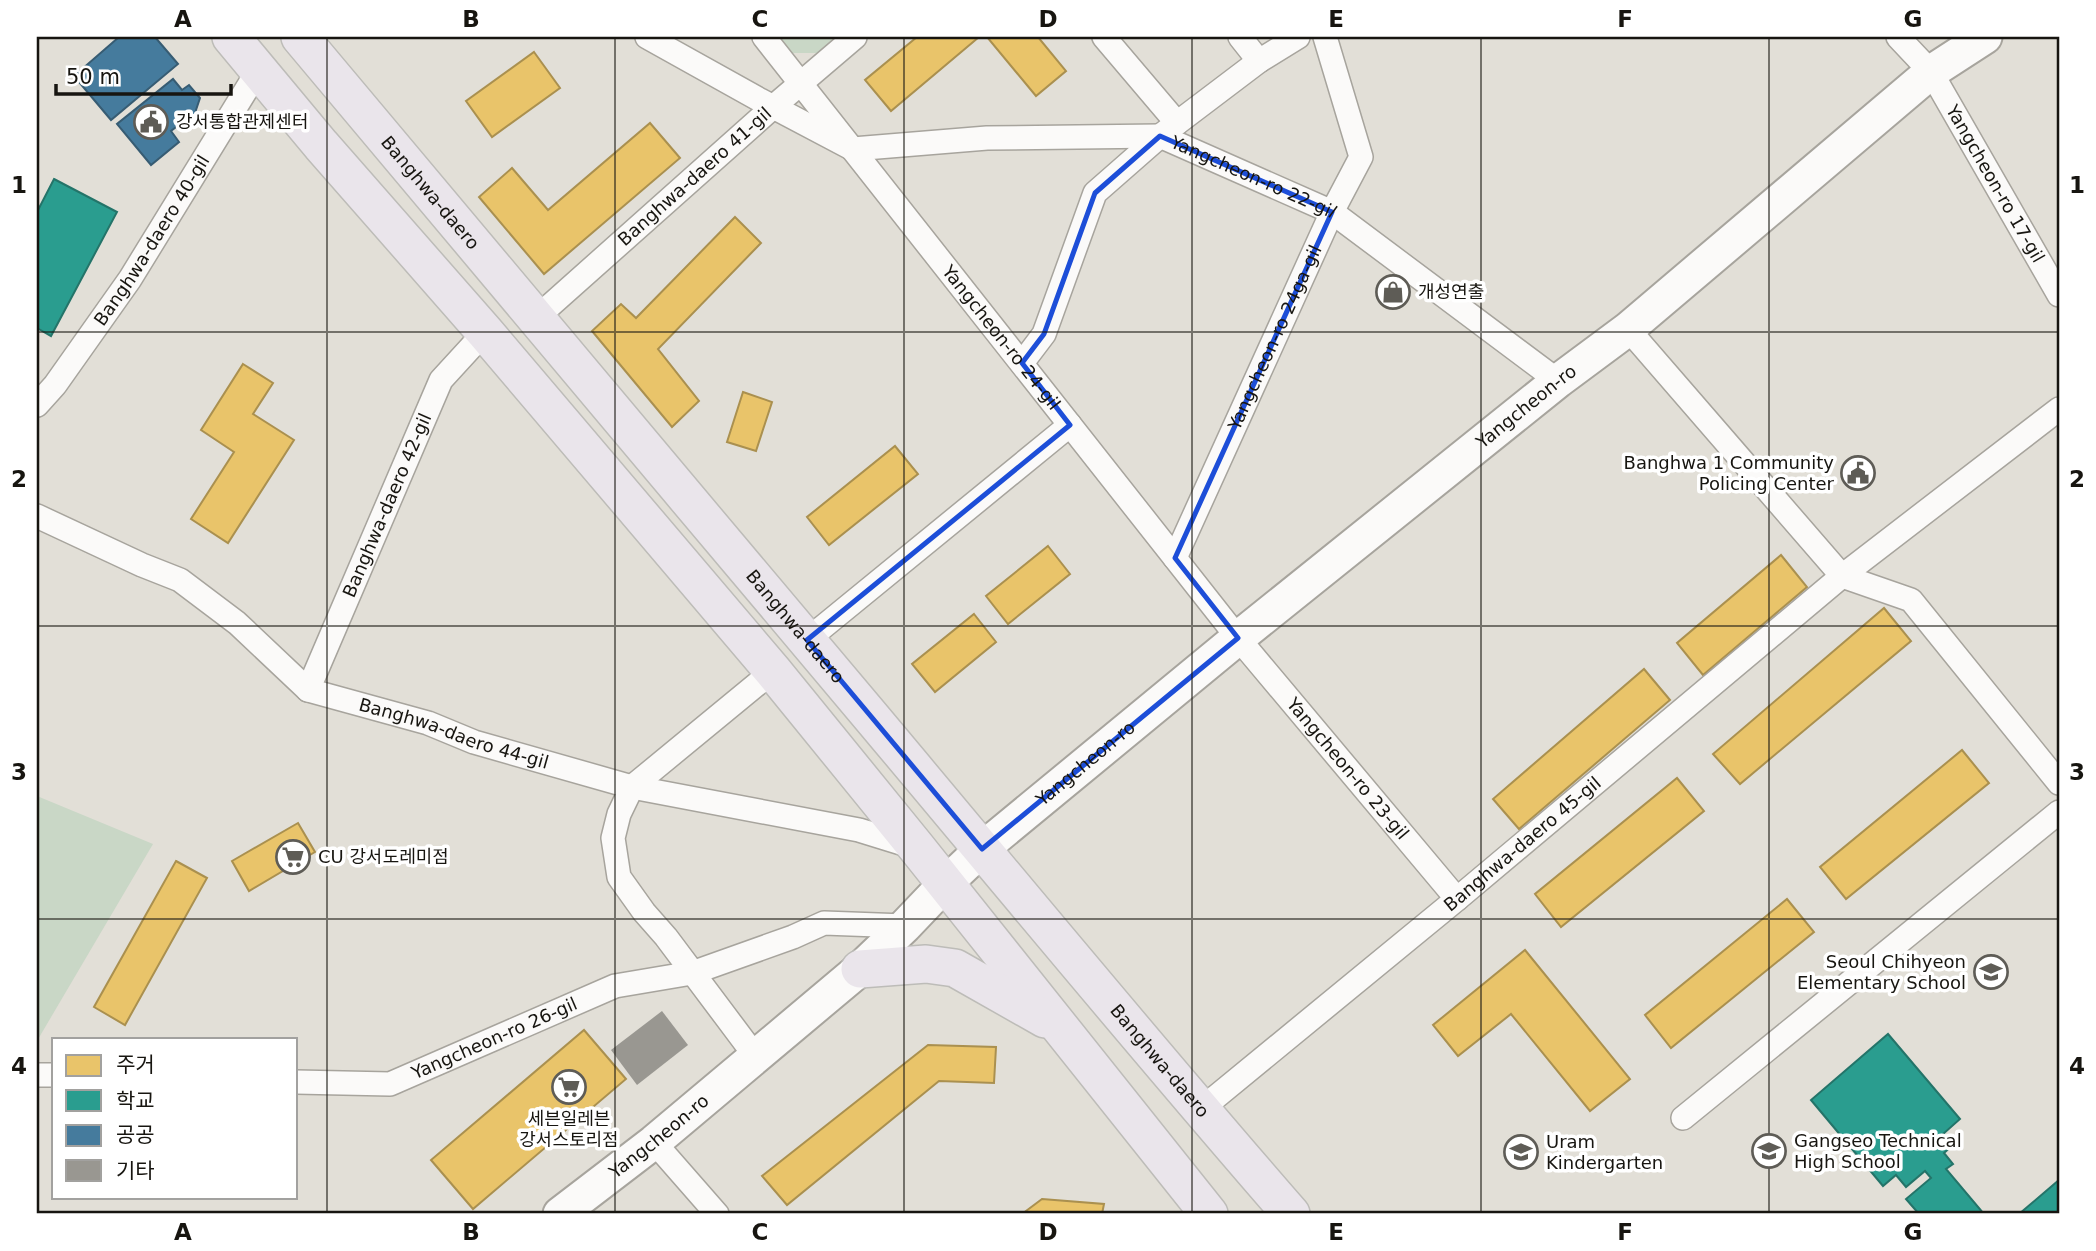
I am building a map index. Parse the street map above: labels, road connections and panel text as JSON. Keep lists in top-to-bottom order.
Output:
{
  "streets": {
    "main road": ["Banghwa-daero", "Yangcheon-ro"],
    "street": [
      "Banghwa-daero 41-gil",
      "Yangcheon-ro 22-gil",
      "Yangcheon-ro 17-gil",
      "Banghwa-daero 40-gil",
      "Yangcheon-ro 24-gil",
      "Yangcheon-ro 24ga-gil",
      "Banghwa-daero 42-gil",
      "Banghwa-daero 44-gil",
      "Yangcheon-ro 23-gil",
      "Banghwa-daero 45-gil",
      "Yangcheon-ro 26-gil"
    ]
  },
  "crossings": [
    ["Banghwa-daero 41-gil", "Banghwa-daero"],
    ["Banghwa-daero 41-gil", "Yangcheon-ro 24-gil"],
    ["Yangcheon-ro 22-gil", "Yangcheon-ro 24-gil"],
    ["Yangcheon-ro 22-gil", "Yangcheon-ro 24ga-gil"],
    ["Yangcheon-ro 22-gil", "Yangcheon-ro"],
    ["Yangcheon-ro 17-gil", "Yangcheon-ro"],
    ["Banghwa-daero", "Yangcheon-ro"],
    ["Banghwa-daero", "Banghwa-daero 45-gil"],
    ["Yangcheon-ro 24-gil", "Yangcheon-ro 24ga-gil"],
    ["Yangcheon-ro 24-gil", "Yangcheon-ro"],
    ["Yangcheon-ro 24-gil", "Yangcheon-ro 23-gil"],
    ["Yangcheon-ro", "Yangcheon-ro 23-gil"],
    ["Yangcheon-ro", "Yangcheon-ro 26-gil"],
    ["Banghwa-daero 42-gil", "Banghwa-daero 44-gil"],
    ["Yangcheon-ro 23-gil", "Banghwa-daero 45-gil"]
  ],
  "places": {
    "public building": ["강서통합관제센터", "Banghwa 1 Community Policing Center"],
    "shop": ["개성연출"],
    "supermarket": ["CU 강서도레미점", "세븐일레븐 강서스토리점"],
    "school or university": ["Seoul Chihyeon Elementary School", "Gangseo Technical High School", "Uram Kindergarten"]
  },
  "legend": [
    "주거",
    "학교",
    "공공",
    "기타"
  ],
  "scale_bar": "50 m",
  "grid": {
    "columns": [
      "A",
      "B",
      "C",
      "D",
      "E",
      "F",
      "G"
    ],
    "rows": [
      "1",
      "2",
      "3",
      "4"
    ]
  }
}
